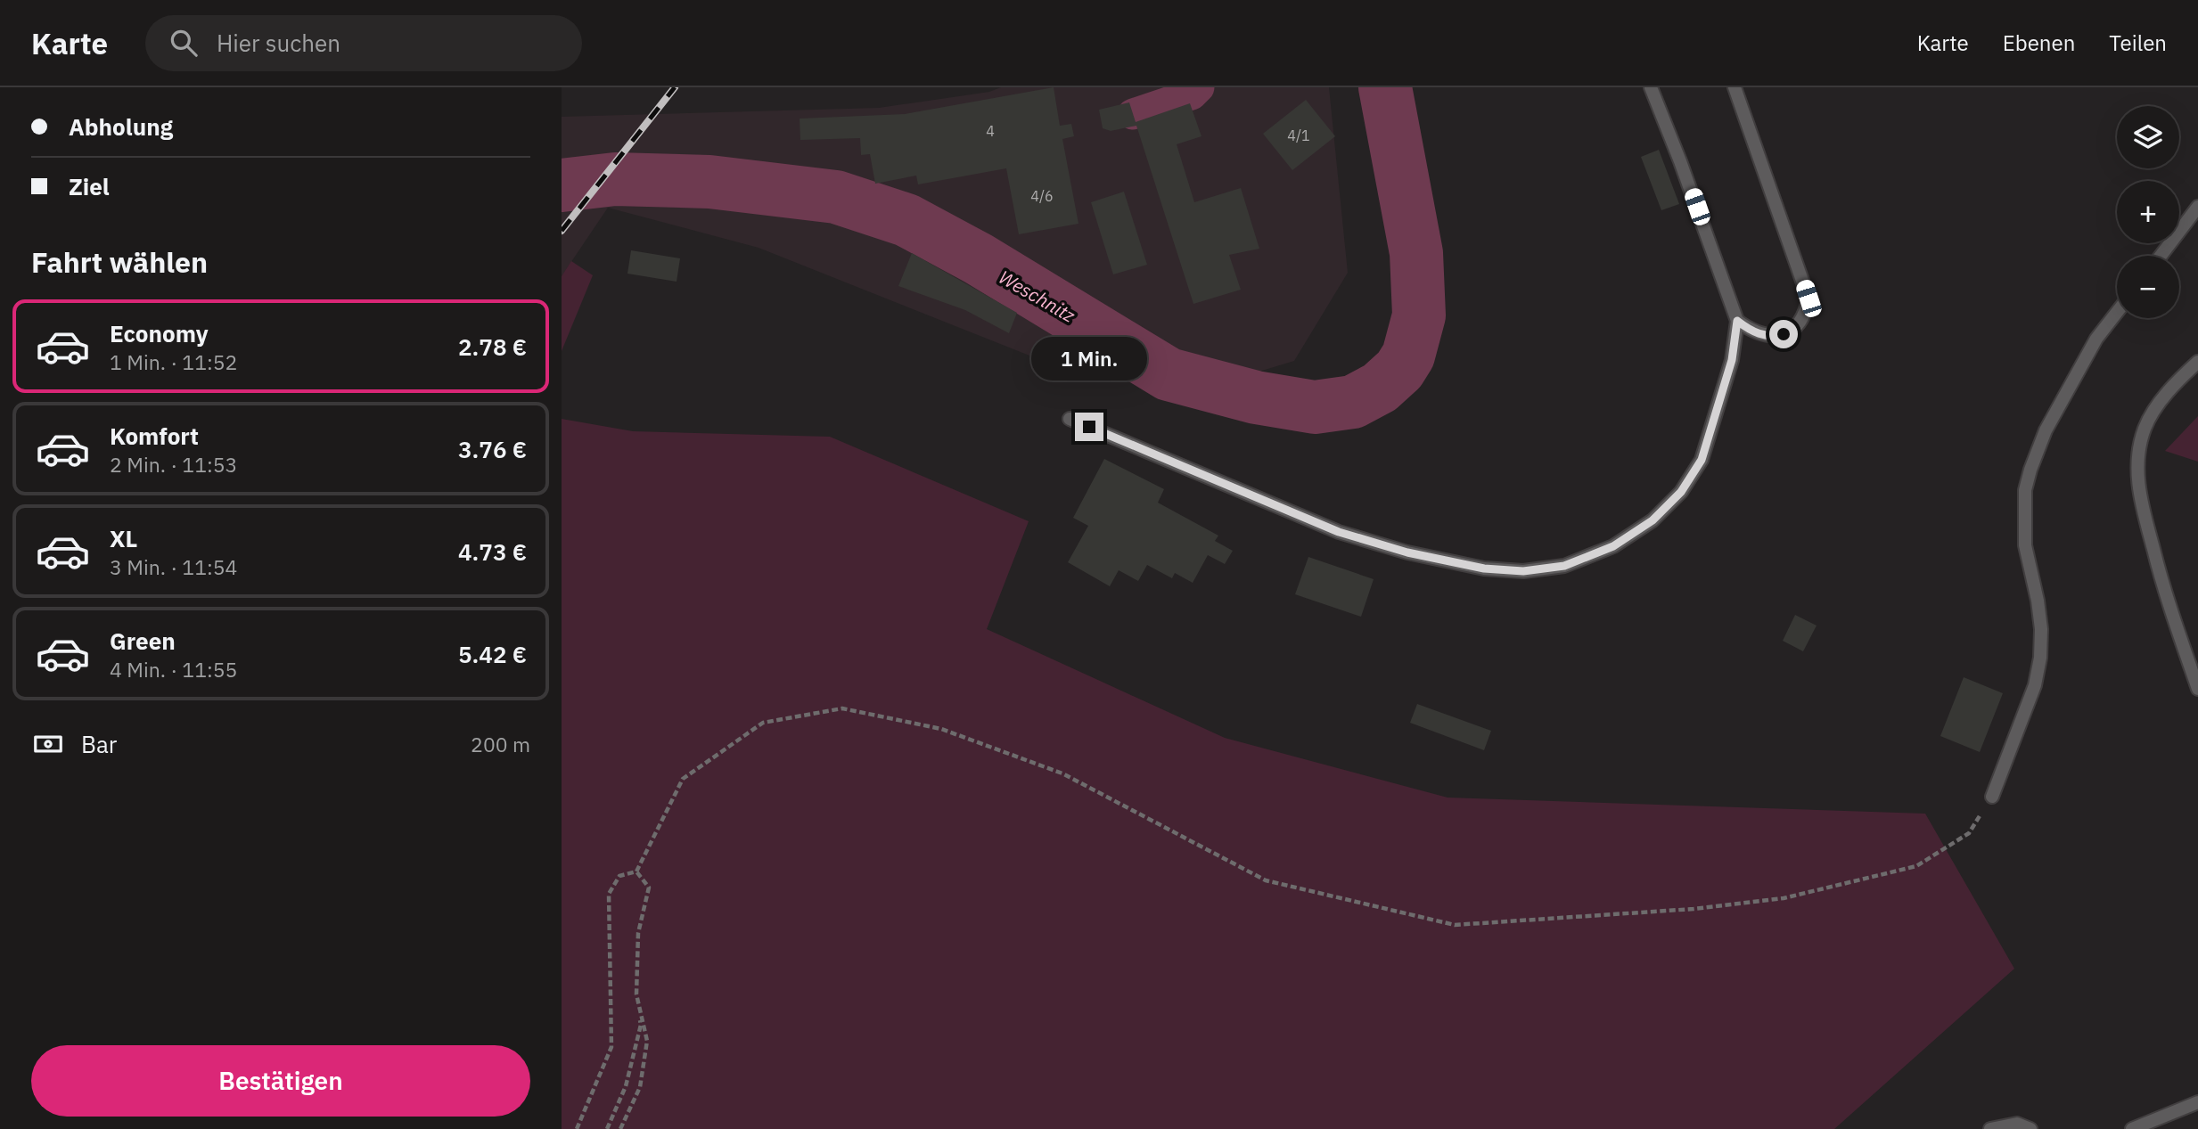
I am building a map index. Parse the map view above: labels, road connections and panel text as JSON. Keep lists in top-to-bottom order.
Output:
{
  "water": ["Weschnitz"],
  "house_numbers": ["4", "4/1", "4/6"],
  "page": {
    "header": "Karte",
    "search": "Hier suchen",
    "nav": ["Karte", "Ebenen", "Teilen"],
    "banner": ["Abholung", "Ziel"],
    "map_buttons": ["+", "−"],
    "heading": "Fahrt wählen",
    "list": [
      {
        "name": "Economy",
        "note": "1 Min. · 11:52",
        "value": "2.78 €"
      },
      {
        "name": "Komfort",
        "note": "2 Min. · 11:53",
        "value": "3.76 €"
      },
      {
        "name": "XL",
        "note": "3 Min. · 11:54",
        "value": "4.73 €"
      },
      {
        "name": "Green",
        "note": "4 Min. · 11:55",
        "value": "5.42 €"
      }
    ],
    "bubble": "1 Min.",
    "pay": ["Bar", "200 m"],
    "buttons": "Bestätigen"
  }
}
